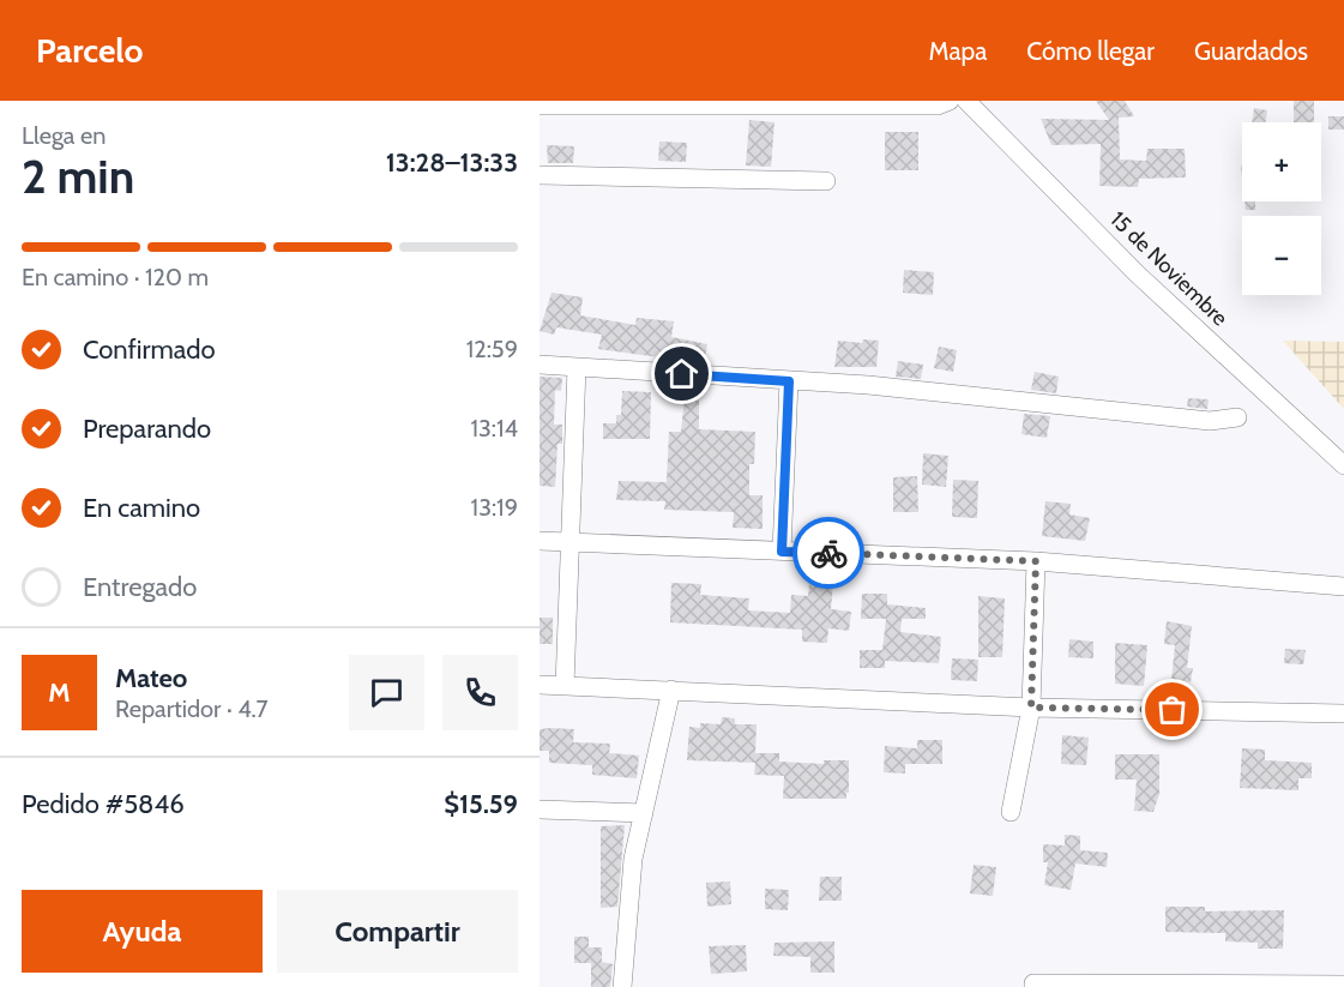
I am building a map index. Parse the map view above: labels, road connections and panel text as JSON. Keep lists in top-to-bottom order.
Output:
{
  "streets": {
    "street": ["15 de Noviembre"]
  },
  "page": {
    "header": "Parcelo",
    "nav": ["Mapa", "Cómo llegar", "Guardados"],
    "heading": ["2 min", "Llega en", "13:28–13:33"],
    "panel": [
      "Mateo",
      "Repartidor · 4.7",
      "Pedido #5846",
      "$15.59"
    ],
    "map_buttons": ["+", "−"],
    "bar": "En camino · 120 m",
    "list": [
      ["Confirmado", "12:59"],
      ["Preparando", "13:14"],
      ["En camino", "13:19"],
      "Entregado"
    ],
    "round": "M",
    "buttons": ["Ayuda", "Compartir"]
  }
}
